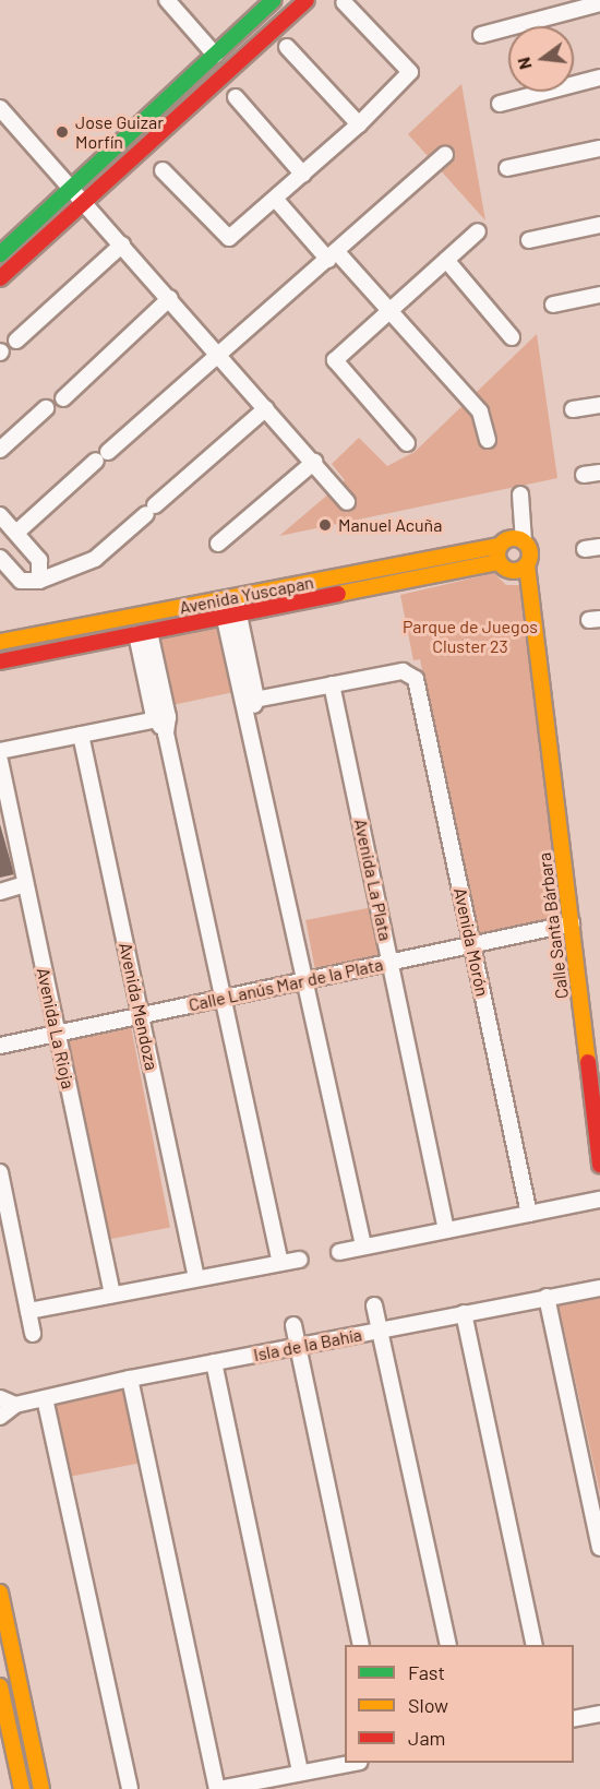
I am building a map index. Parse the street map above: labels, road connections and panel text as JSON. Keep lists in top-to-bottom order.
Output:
{
  "streets": {
    "street": [
      "Avenida Yuscapan",
      "Avenida La Plata",
      "Calle Santa Bárbara",
      "Avenida Morón",
      "Calle Lanús Mar de la Plata",
      "Avenida Mendoza",
      "Avenida La Rioja",
      "Isla de la Bahía"
    ]
  },
  "crossings": [
    ["Avenida Yuscapan", "Calle Santa Bárbara"],
    ["Avenida La Plata", "Avenida Morón"],
    ["Avenida La Plata", "Calle Lanús Mar de la Plata"],
    ["Calle Santa Bárbara", "Calle Lanús Mar de la Plata"],
    ["Avenida Morón", "Calle Lanús Mar de la Plata"],
    ["Calle Lanús Mar de la Plata", "Avenida Mendoza"],
    ["Calle Lanús Mar de la Plata", "Avenida La Rioja"]
  ],
  "parks": ["Parque de Juegos Cluster 23"],
  "places": ["Jose Guizar Morfín", "Manuel Acuña"],
  "legend": ["Fast", "Slow", "Jam"],
  "north": "left"
}
